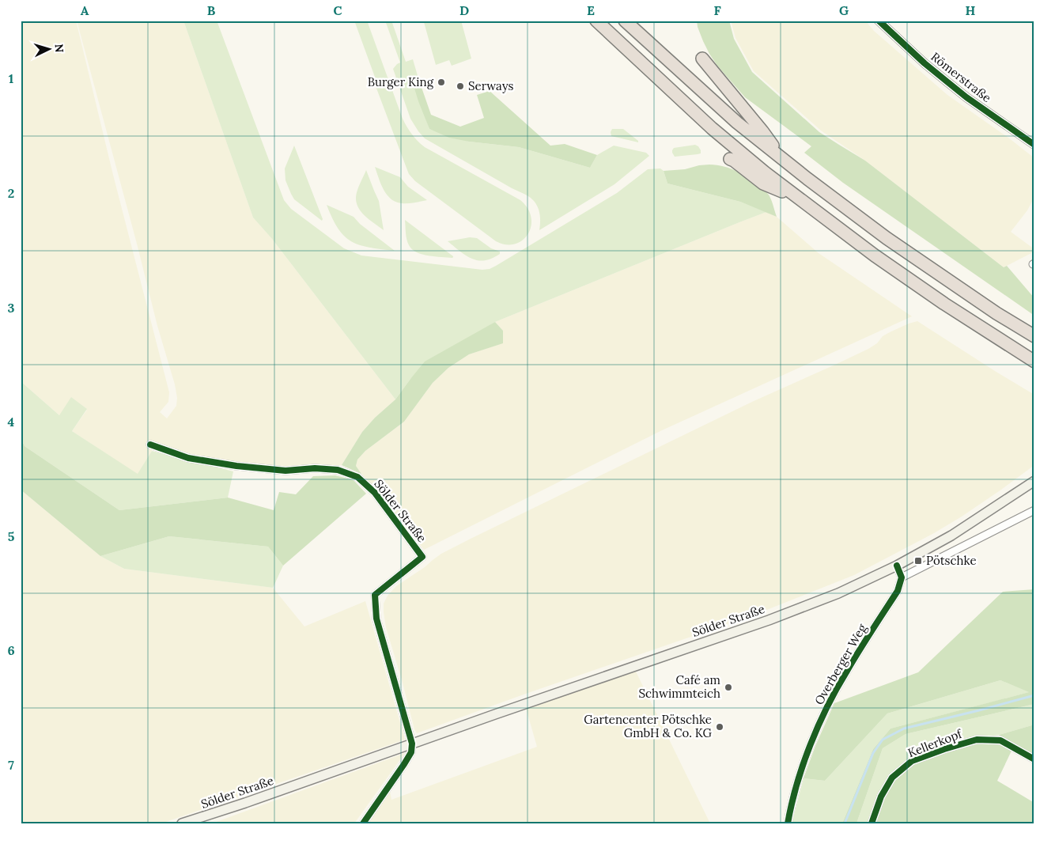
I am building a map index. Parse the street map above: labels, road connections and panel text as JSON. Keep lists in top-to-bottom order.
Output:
{
  "streets": {
    "main road": ["Sölder Straße"],
    "street": ["Römerstraße", "Overberger Weg", "Kellerkopf"]
  },
  "places": {
    "other": [
      "Burger King",
      "Serways",
      "Café am Schwimmteich",
      "Gartencenter Pötschke GmbH & Co. KG"
    ],
    "transit": ["Pötschke"]
  },
  "north": "right",
  "grid": {
    "columns": [
      "A",
      "B",
      "C",
      "D",
      "E",
      "F",
      "G",
      "H"
    ],
    "rows": [
      "1",
      "2",
      "3",
      "4",
      "5",
      "6",
      "7"
    ]
  }
}
